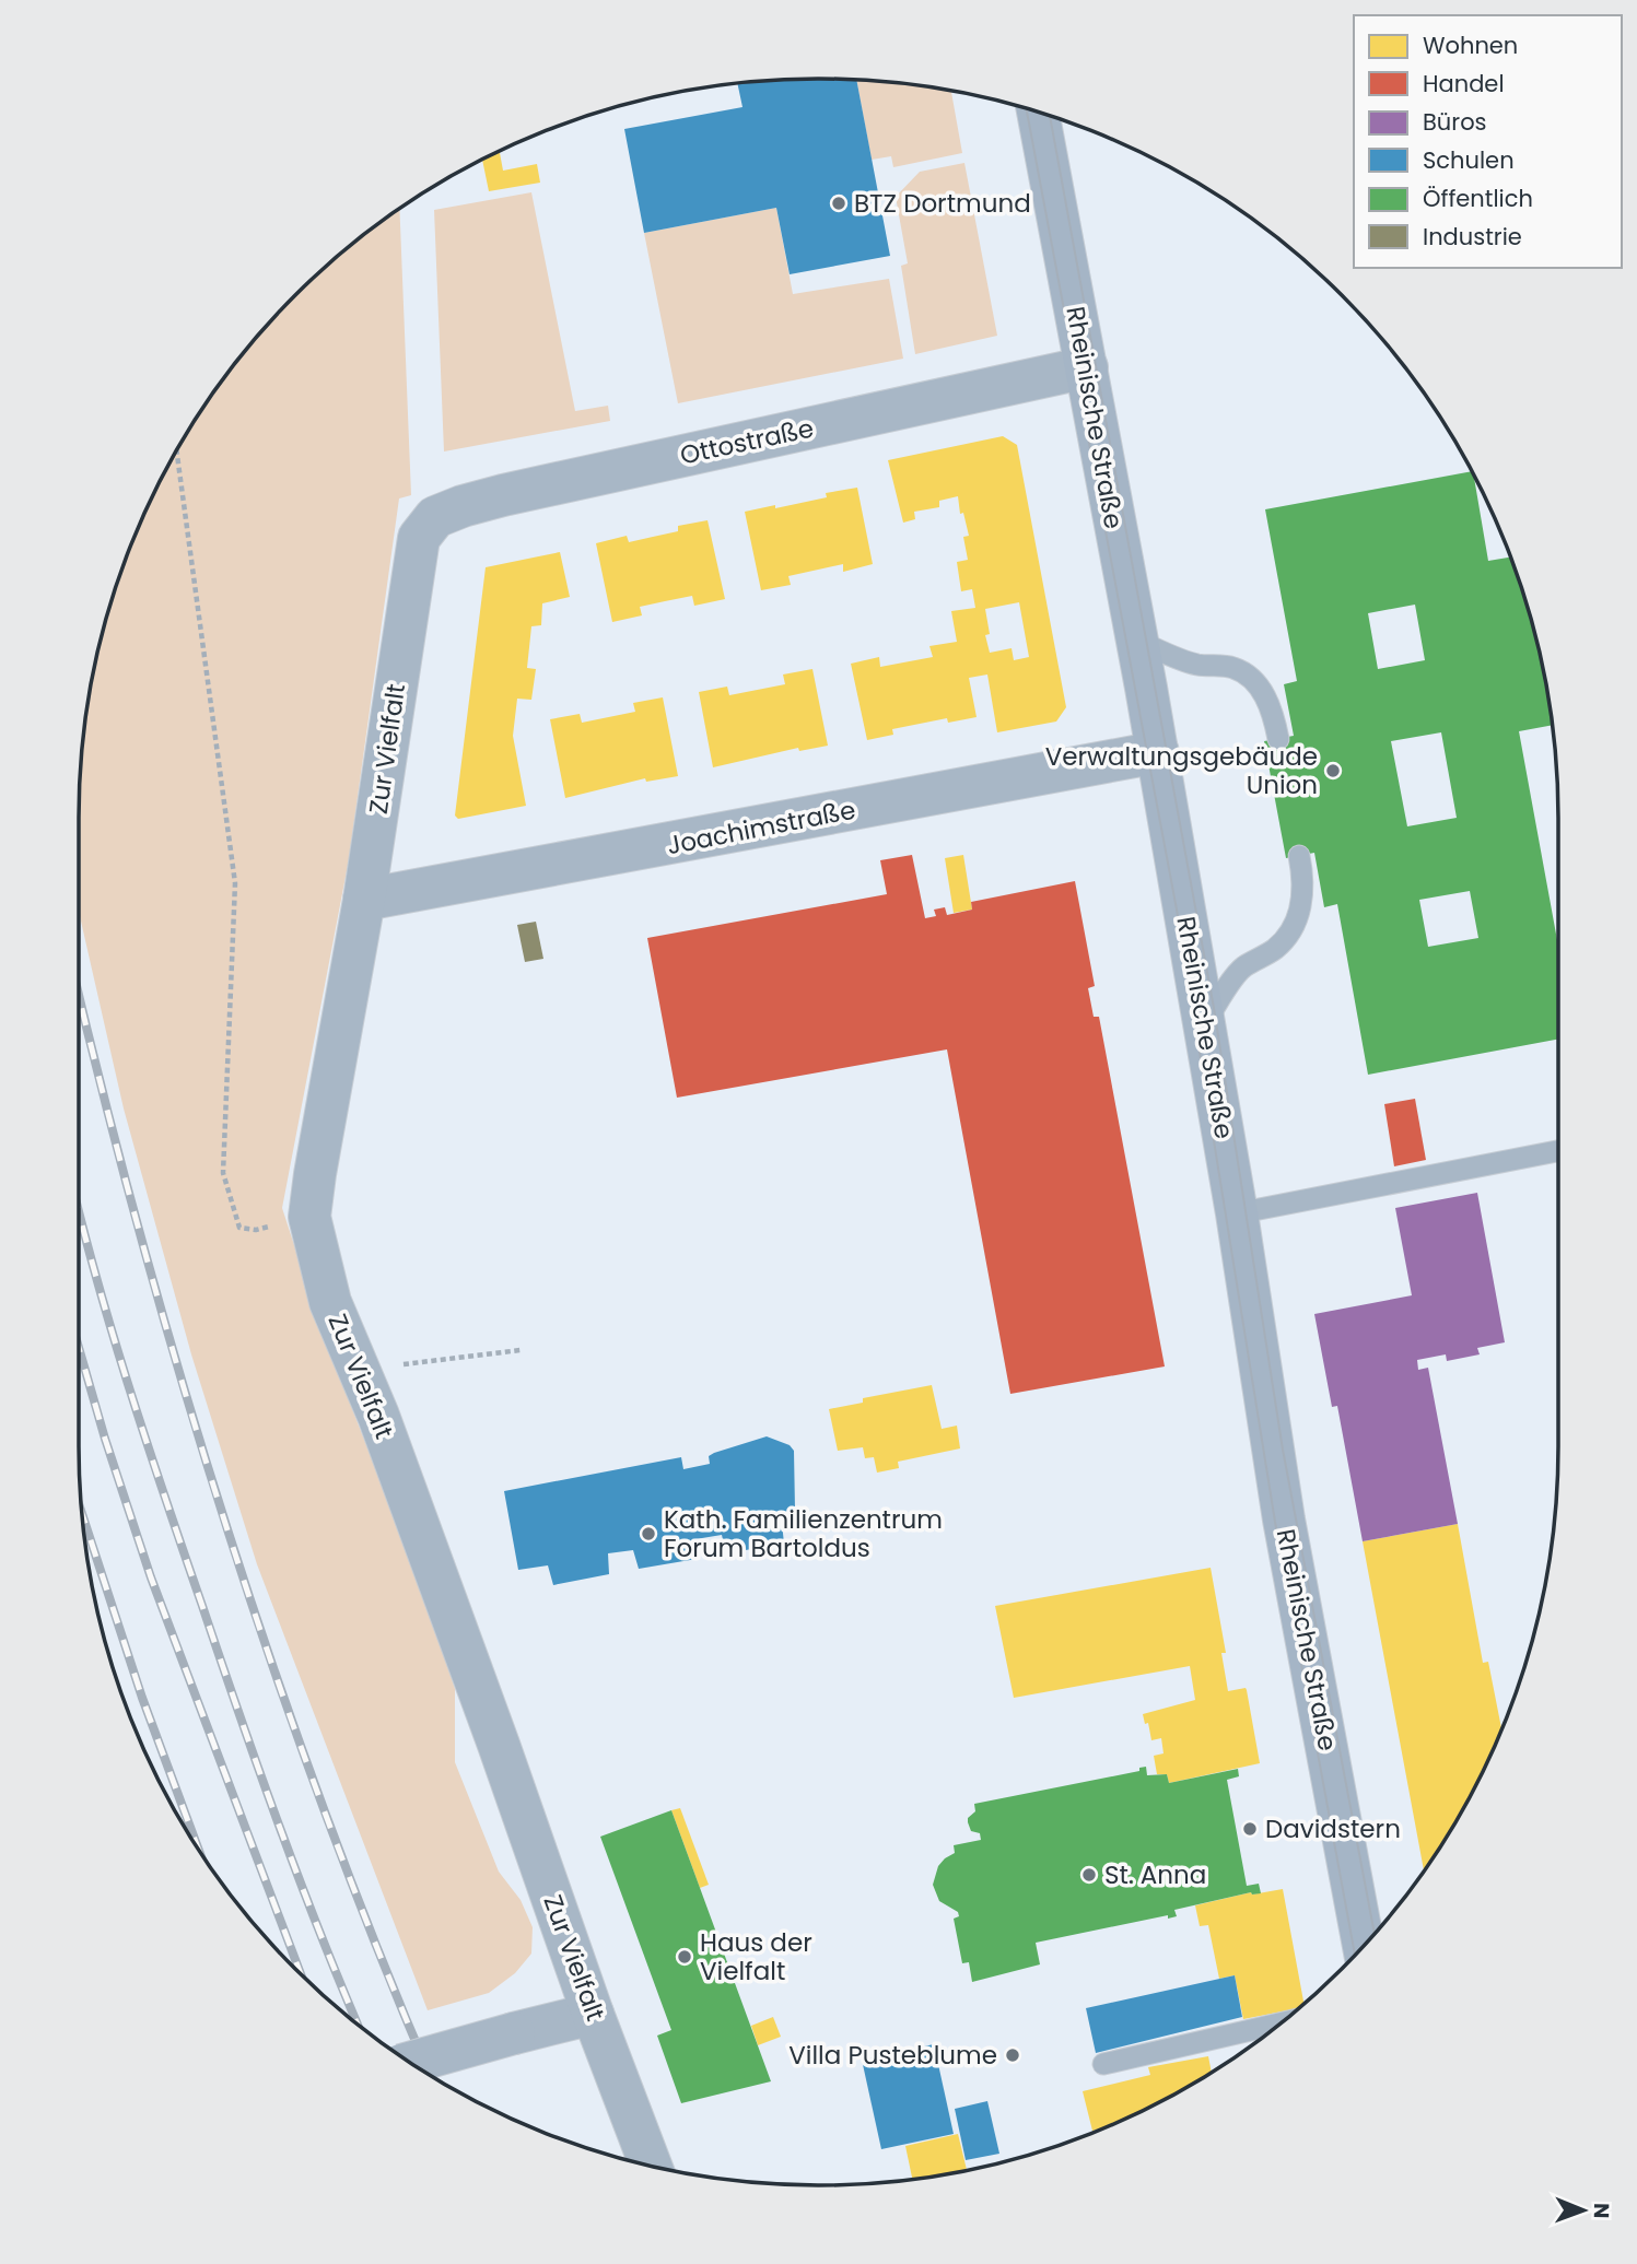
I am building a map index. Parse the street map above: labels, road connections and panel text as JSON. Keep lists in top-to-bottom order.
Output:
{
  "streets": {
    "main road": ["Rheinische Straße"],
    "street": ["Ottostraße", "Zur Vielfalt", "Joachimstraße"]
  },
  "crossings": [
    ["Rheinische Straße", "Ottostraße"],
    ["Rheinische Straße", "Joachimstraße"],
    ["Ottostraße", "Zur Vielfalt"],
    ["Zur Vielfalt", "Joachimstraße"]
  ],
  "places": [
    "BTZ Dortmund",
    "Verwaltungsgebäude Union",
    "Kath. Familienzentrum Forum Bartoldus",
    "Davidstern",
    "St. Anna",
    "Haus der Vielfalt",
    "Villa Pusteblume"
  ],
  "legend": [
    "Wohnen",
    "Handel",
    "Büros",
    "Schulen",
    "Öffentlich",
    "Industrie"
  ],
  "north": "right"
}
